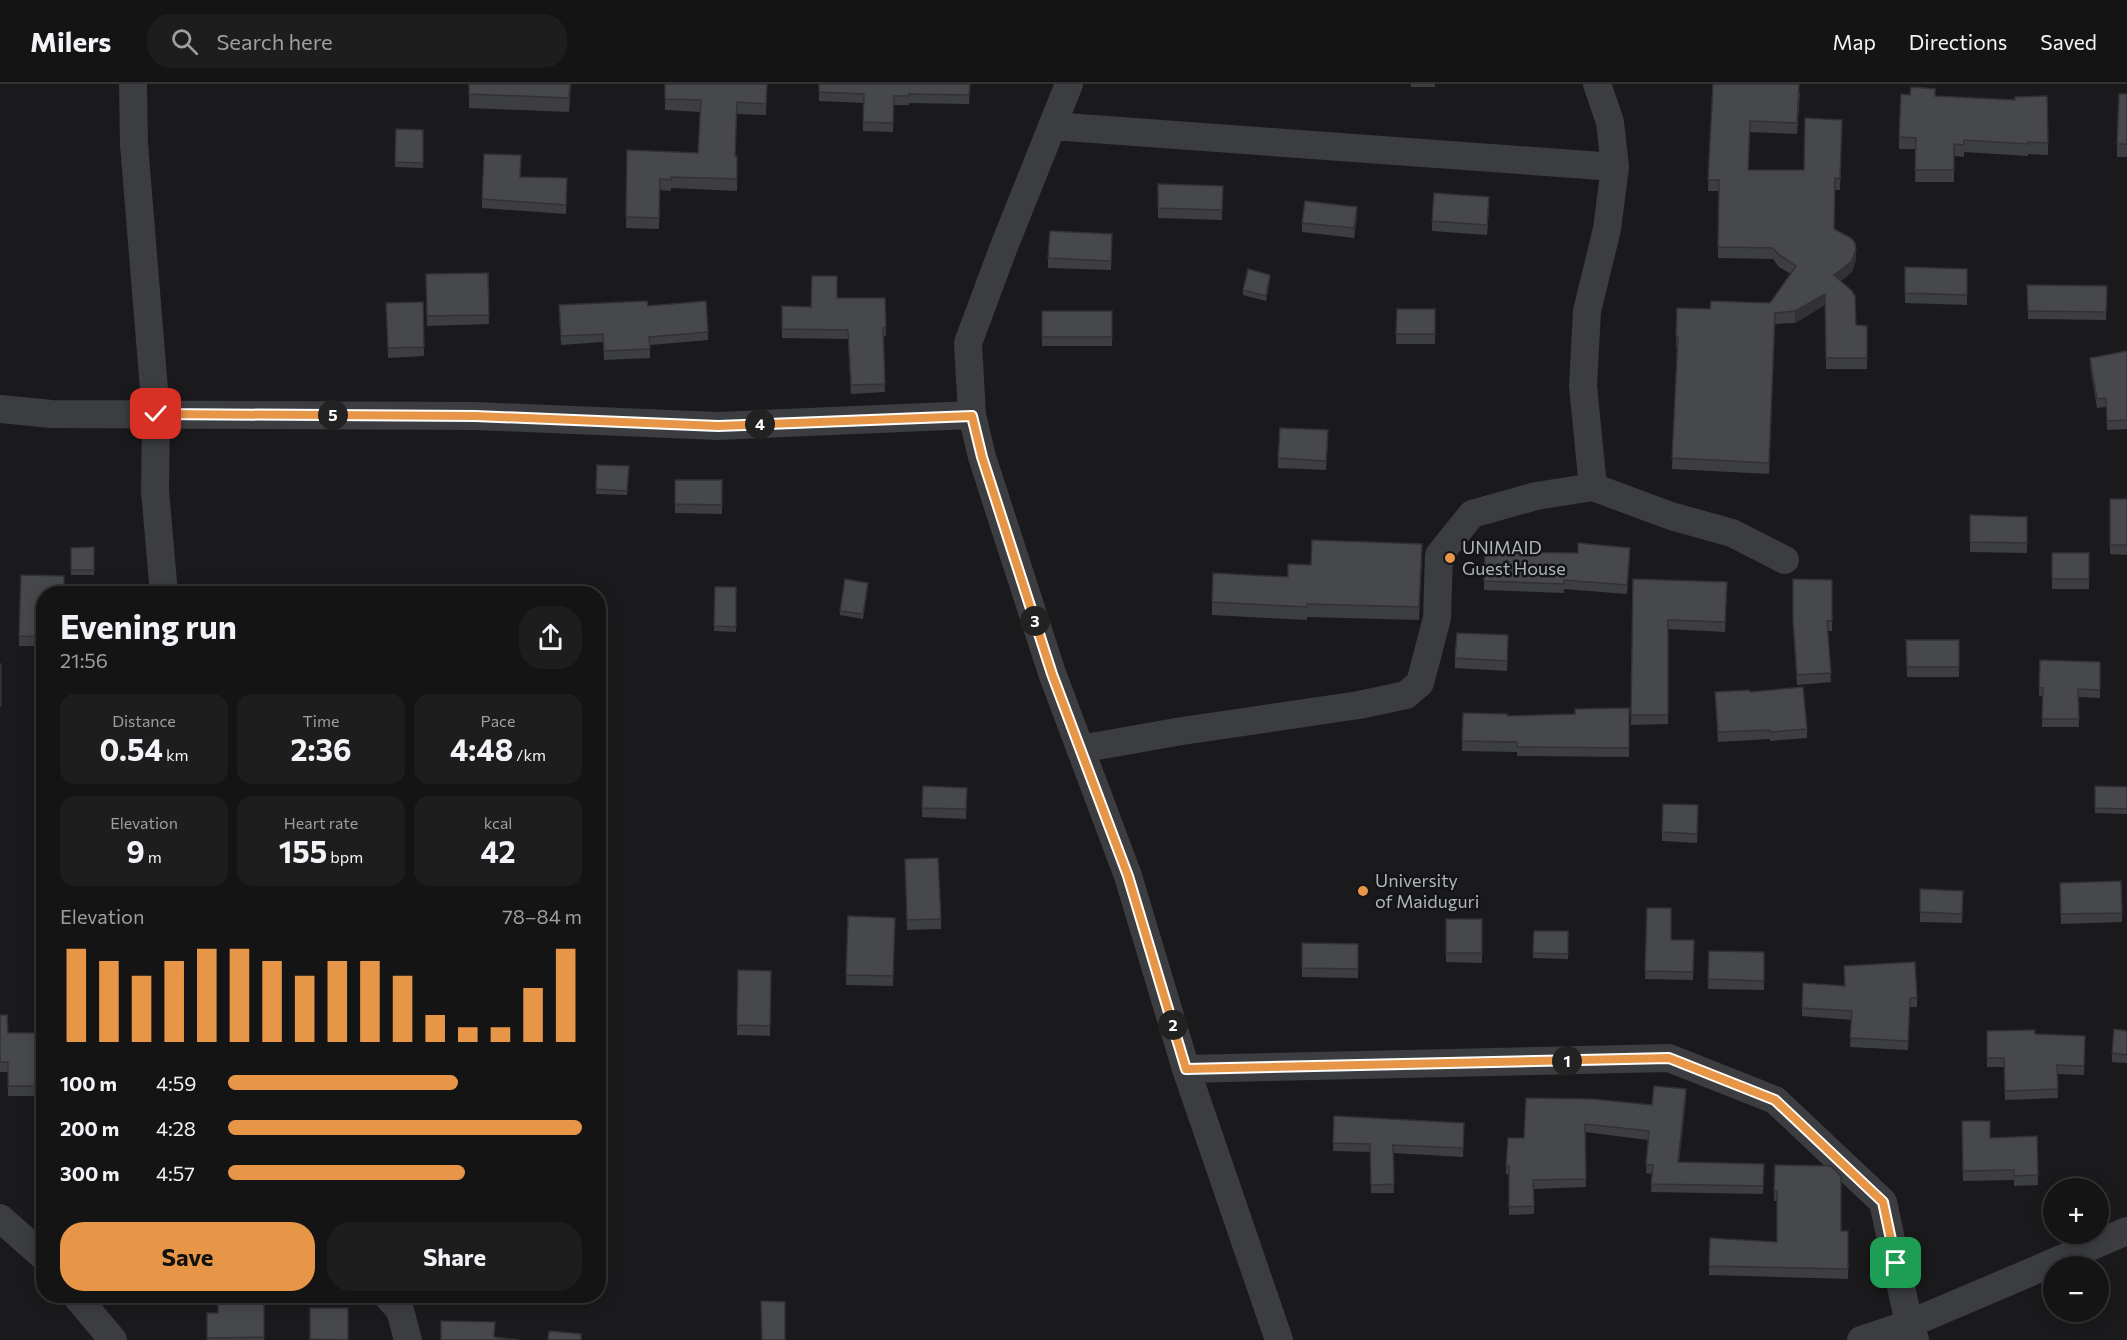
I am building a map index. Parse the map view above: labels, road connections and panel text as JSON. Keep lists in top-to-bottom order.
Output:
{
  "places": ["UNIMAID Guest House", "University of Maiduguri"],
  "page": {
    "header": "Milers",
    "search": "Search here",
    "nav": ["Map", "Directions", "Saved"],
    "pins": [
      "5",
      "4",
      "3",
      "2",
      "1"
    ],
    "heading": ["Evening run", "21:56"],
    "stats": [
      ["Distance", "0.54 km"],
      ["Time", "2:36"],
      ["Pace", "4:48 /km"],
      ["Elevation", "9 m"],
      ["Heart rate", "155 bpm"],
      ["kcal", "42"]
    ],
    "chart": ["Elevation", "78–84 m"],
    "list": [
      {
        "name": "100 m",
        "note": "4:59"
      },
      {
        "name": "200 m",
        "note": "4:28"
      },
      {
        "name": "300 m",
        "note": "4:57"
      }
    ],
    "map_buttons": ["+", "−"],
    "buttons": ["Save", "Share"]
  }
}
